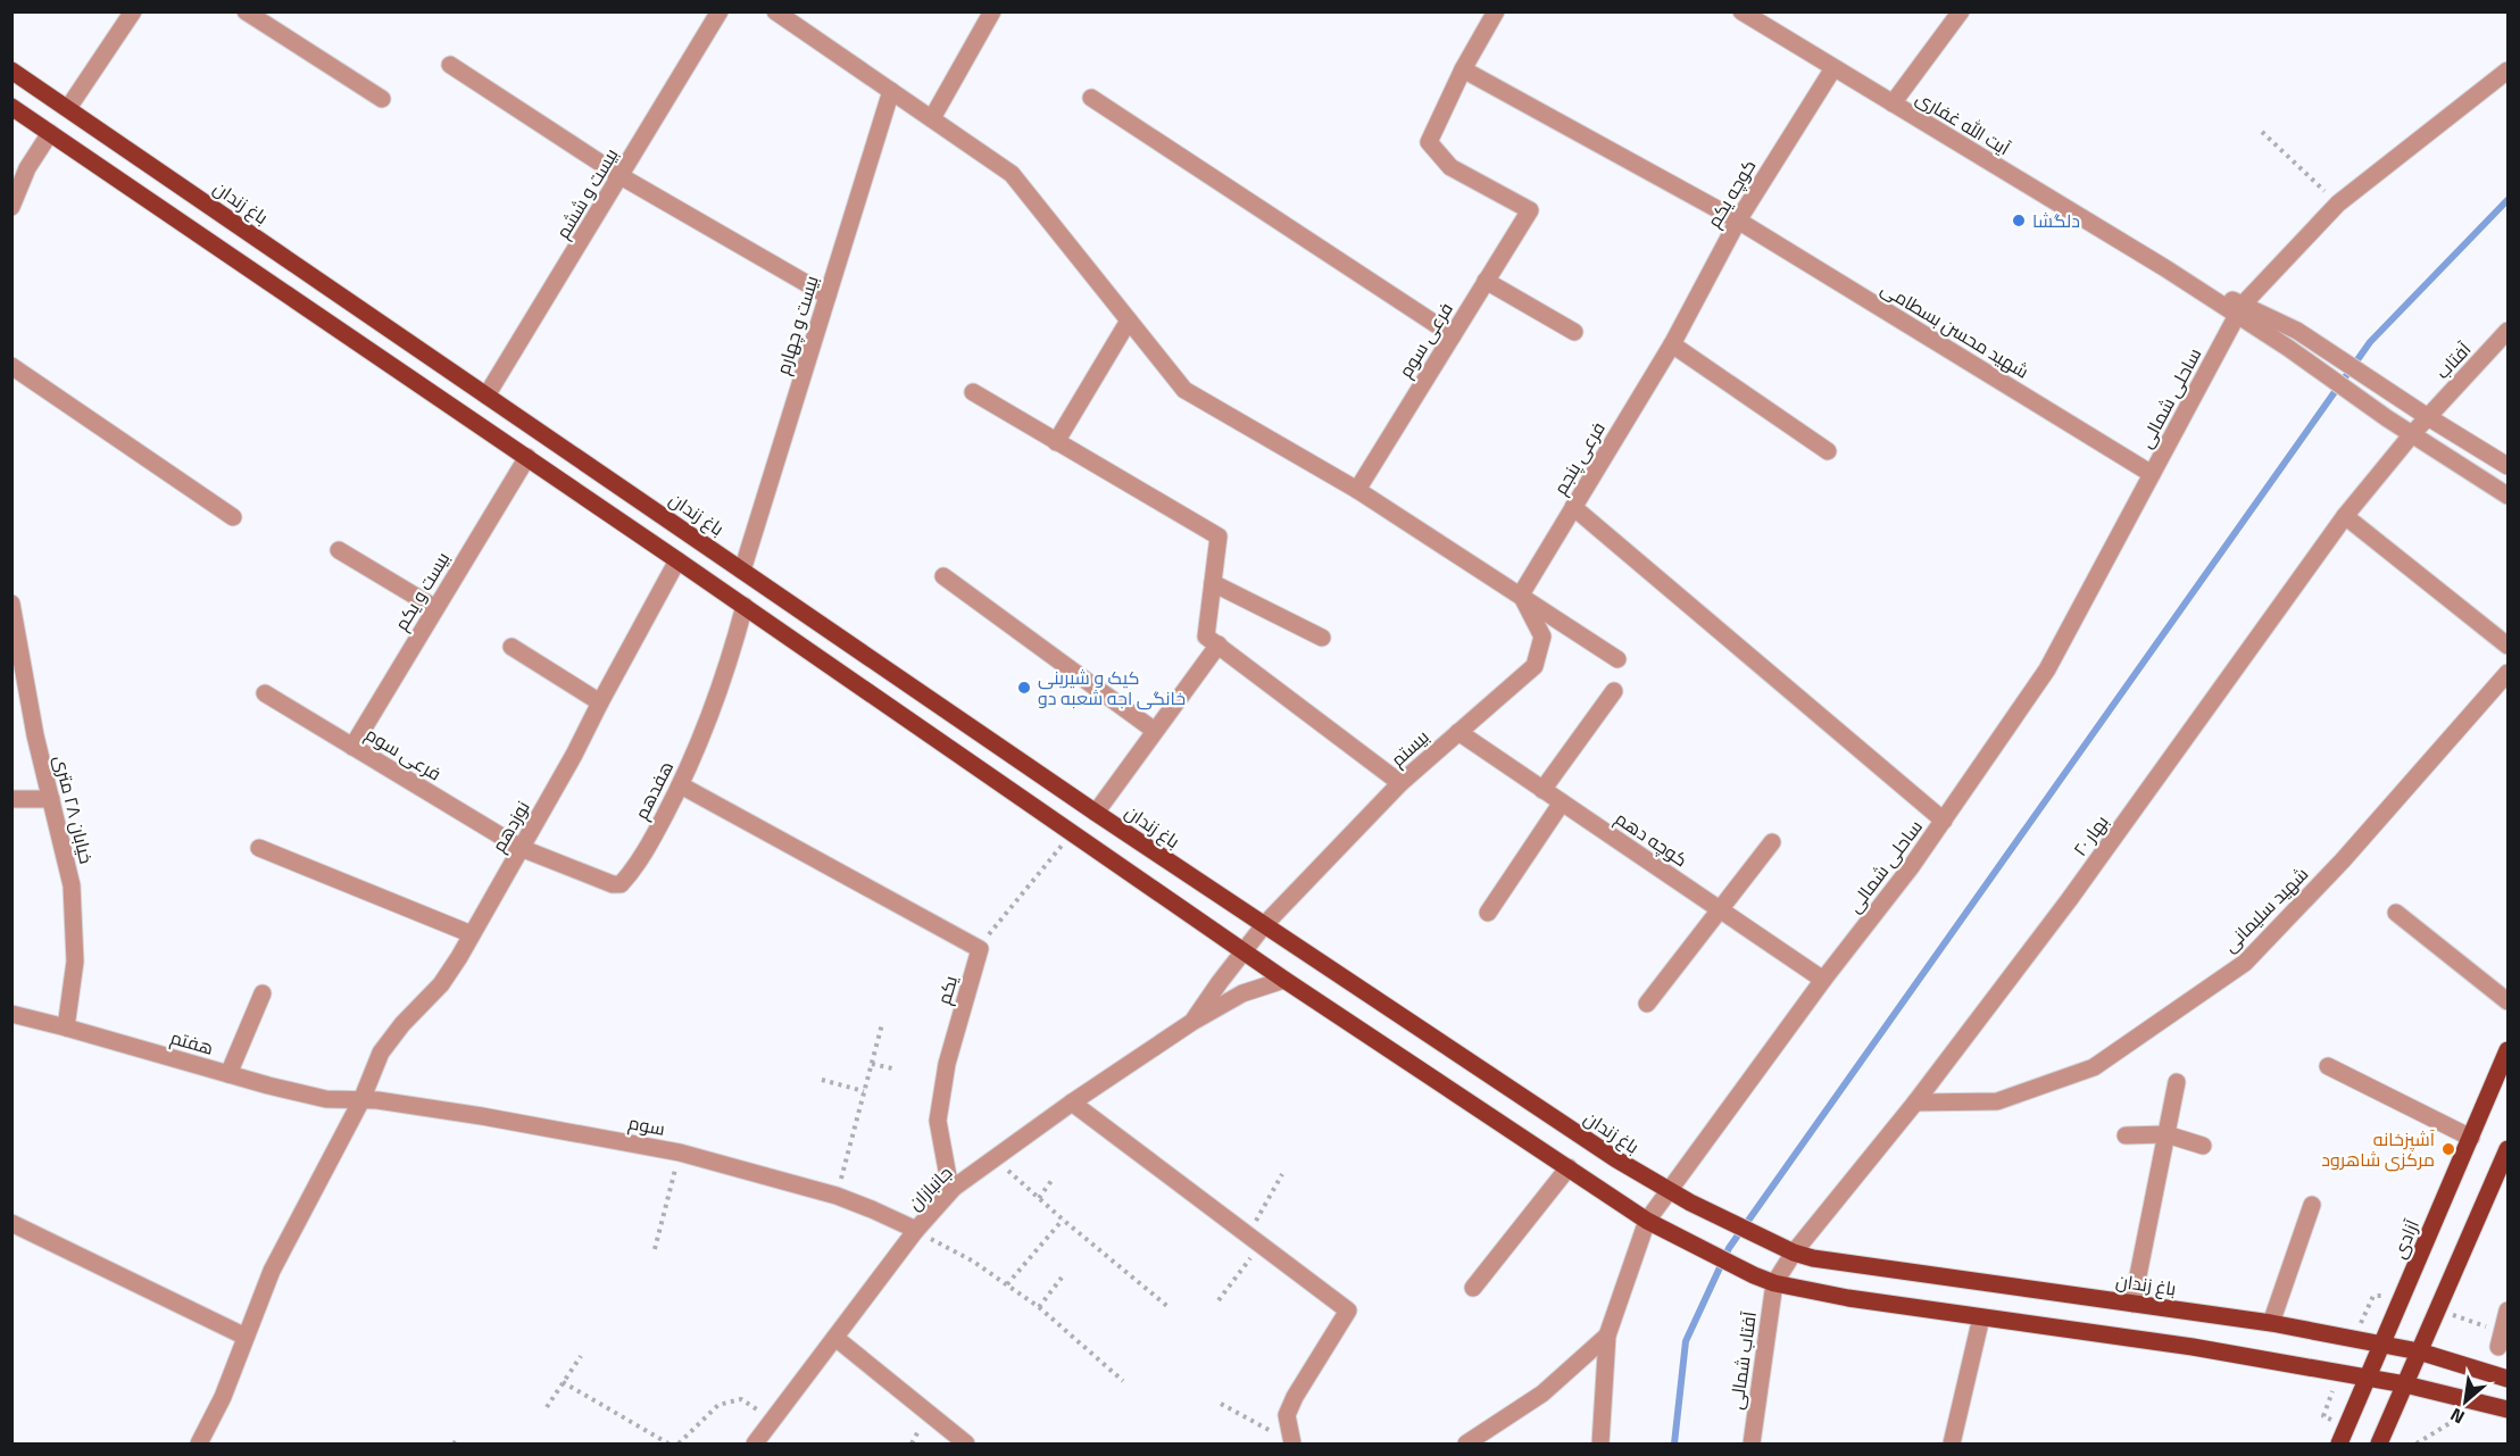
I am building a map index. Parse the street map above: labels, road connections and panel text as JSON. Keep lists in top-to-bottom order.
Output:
{
  "streets": {
    "main road": ["باغ زندان", "آزادی"],
    "street": [
      "آیت الله غفاری",
      "بیست و ششم",
      "کوچه یکم",
      "بیست و چهارم",
      "شهید محسن بسطامی",
      "فرعی سوم",
      "آفتاب",
      "ساحلی شمالی",
      "فرعی پنجم",
      "بیست و یکم",
      "بیستم",
      "هفدهم",
      "خیابان ۲۸ متری",
      "نوزدهم",
      "بهار ۲۰",
      "کوچه دهم",
      "شهید سلیمانی",
      "یکم",
      "هفتم",
      "سوم",
      "جانبازان",
      "آفتاب شمالی"
    ]
  },
  "crossings": [
    ["آیت الله غفاری", "کوچه یکم"],
    ["آیت الله غفاری", "ساحلی شمالی"],
    ["بیست و ششم", "باغ زندان"],
    ["کوچه یکم", "شهید محسن بسطامی"],
    ["کوچه یکم", "فرعی پنجم"],
    ["باغ زندان", "بیست و چهارم"],
    ["باغ زندان", "ساحلی شمالی"],
    ["باغ زندان", "بیستم"],
    ["باغ زندان", "بهار ۲۰"],
    ["باغ زندان", "جانبازان"],
    ["باغ زندان", "آزادی"],
    ["شهید محسن بسطامی", "فرعی سوم"],
    ["شهید محسن بسطامی", "ساحلی شمالی"],
    ["فرعی سوم", "بیست و یکم"],
    ["فرعی سوم", "هفدهم"],
    ["فرعی سوم", "نوزدهم"],
    ["آفتاب", "بهار ۲۰"],
    ["ساحلی شمالی", "کوچه دهم"],
    ["فرعی پنجم", "بیستم"],
    ["بیستم", "کوچه دهم"],
    ["بیستم", "جانبازان"],
    ["هفدهم", "نوزدهم"],
    ["خیابان ۲۸ متری", "هفتم"],
    ["نوزدهم", "هفتم"],
    ["نوزدهم", "سوم"],
    ["بهار ۲۰", "شهید سلیمانی"],
    ["بهار ۲۰", "آفتاب شمالی"],
    ["یکم", "جانبازان"],
    ["هفتم", "سوم"],
    ["سوم", "جانبازان"]
  ],
  "places": ["دلگشا", "کیک و شیرینی خانگی اجه شعبه دو", "آشپزخانه مرکزی شاهرود"],
  "north": "bottom left"
}
